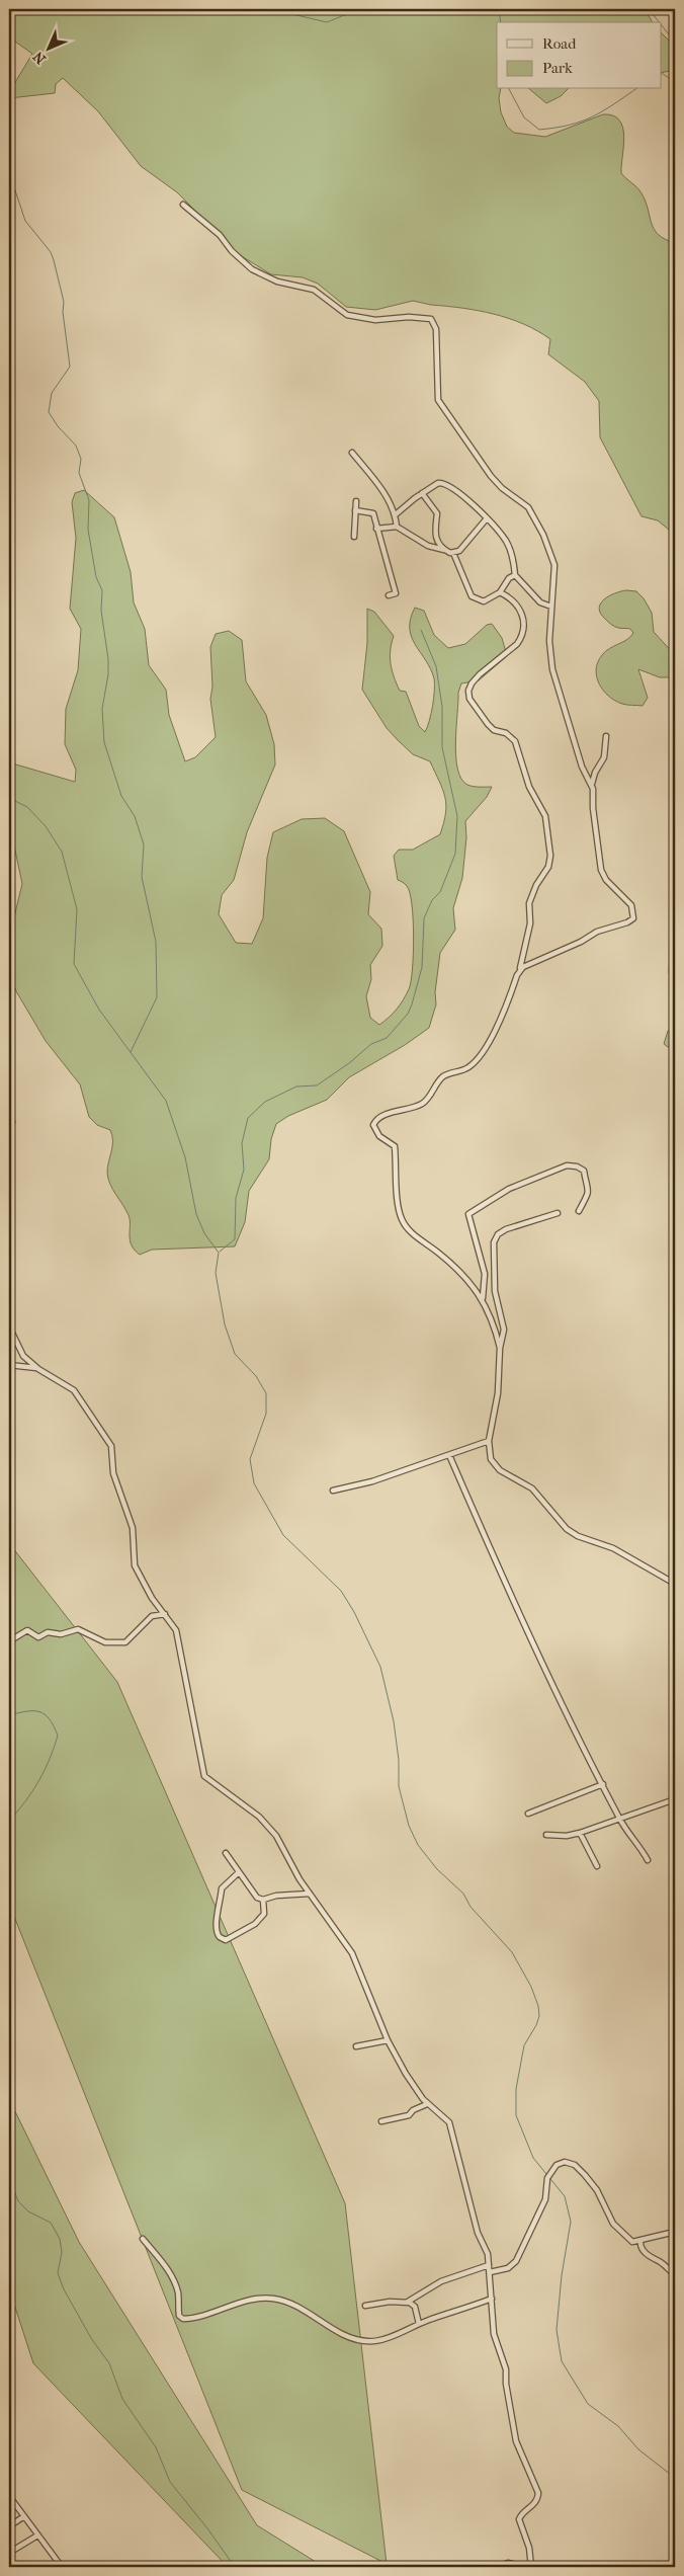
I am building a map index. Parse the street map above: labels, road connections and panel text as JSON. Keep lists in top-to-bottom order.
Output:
{
  "legend": ["Road", "Park"],
  "north": "bottom left"
}
